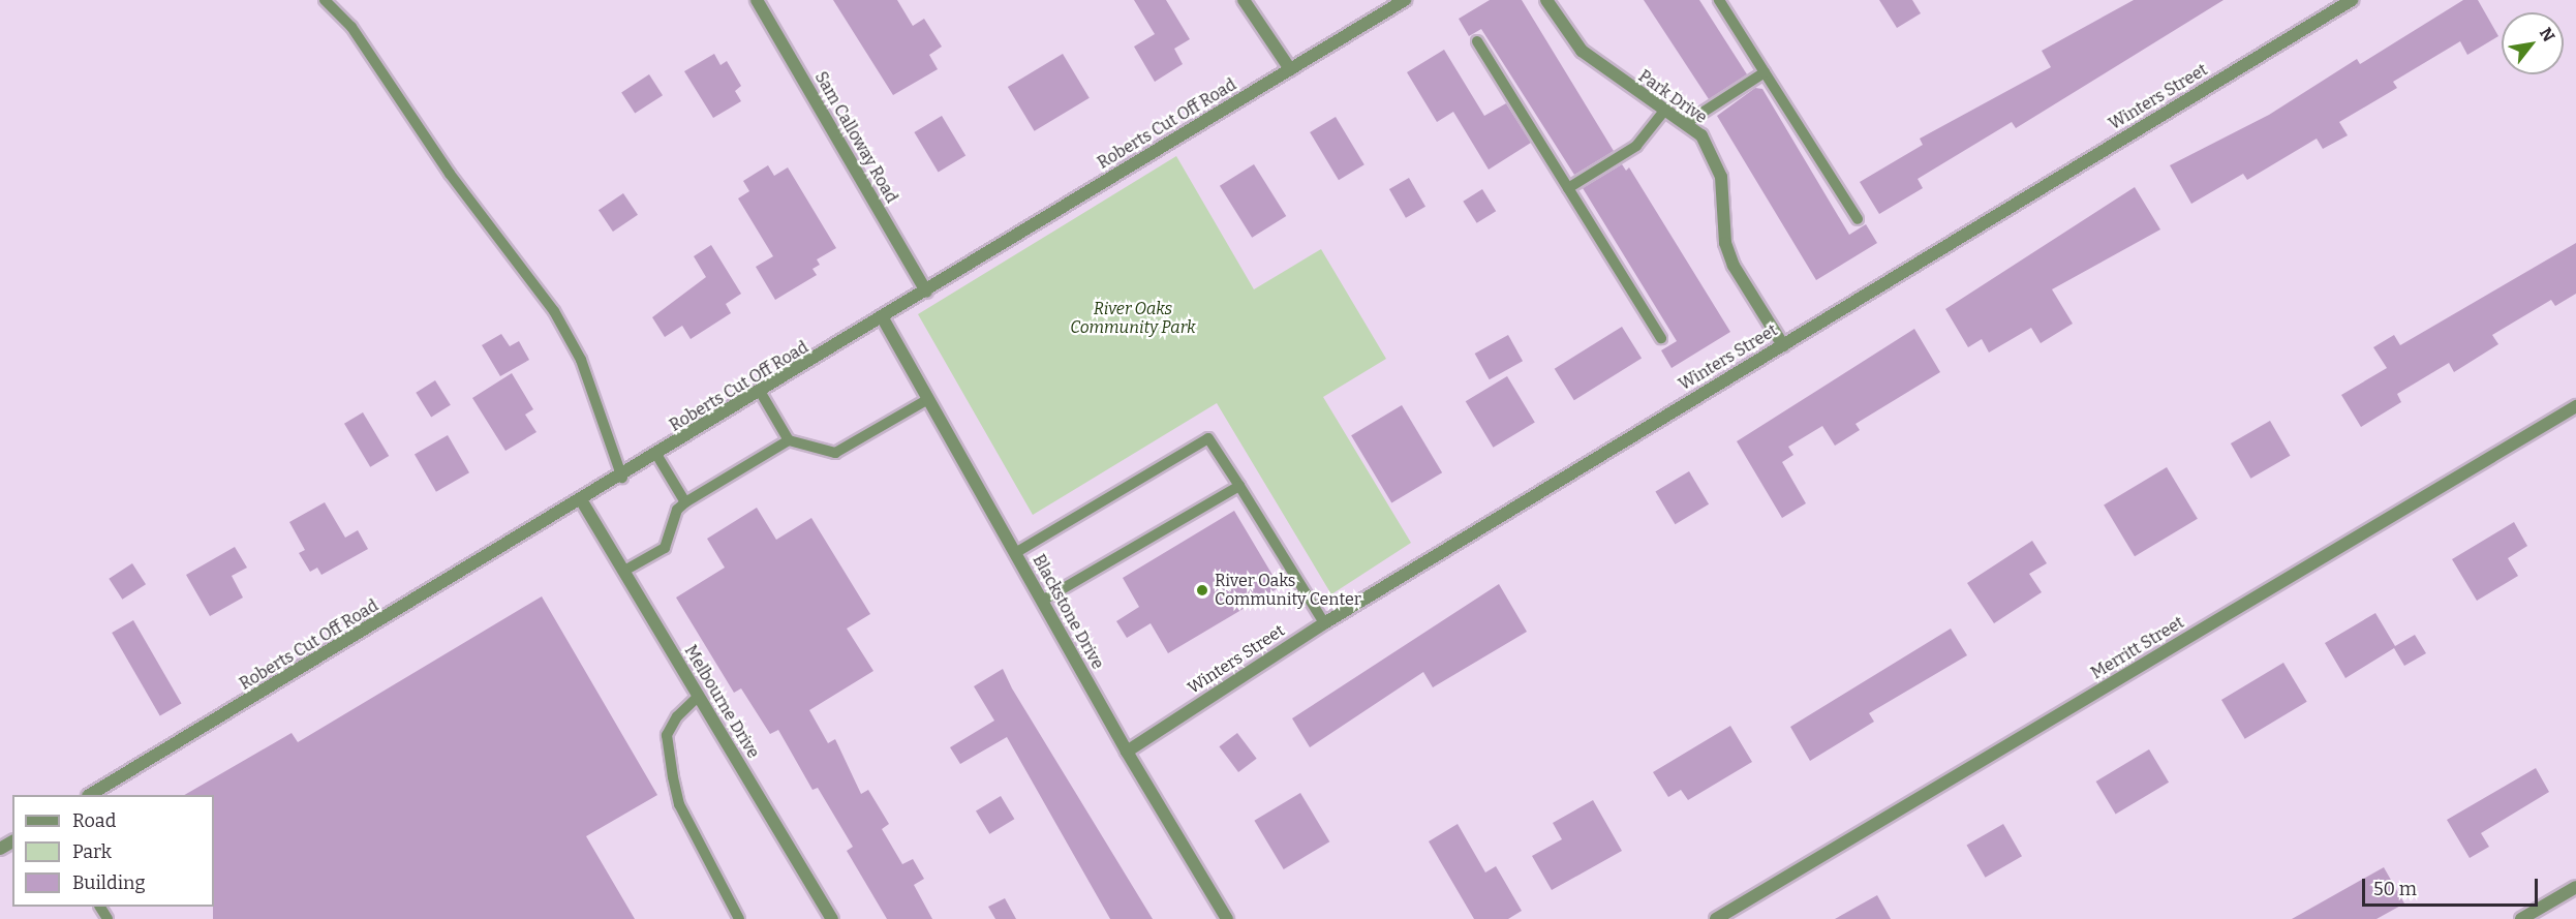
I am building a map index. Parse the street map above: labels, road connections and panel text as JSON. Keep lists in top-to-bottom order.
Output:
{
  "streets": {
    "street": [
      "Park Drive",
      "Winters Street",
      "Roberts Cut Off Road",
      "Sam Calloway Road",
      "Blackstone Drive",
      "Merritt Street",
      "Melbourne Drive"
    ]
  },
  "crossings": [
    ["Park Drive", "Winters Street"],
    ["Winters Street", "Blackstone Drive"],
    ["Roberts Cut Off Road", "Sam Calloway Road"],
    ["Roberts Cut Off Road", "Blackstone Drive"],
    ["Roberts Cut Off Road", "Melbourne Drive"]
  ],
  "parks": ["River Oaks Community Park"],
  "places": ["River Oaks Community Center"],
  "legend": ["Road", "Park", "Building"],
  "scale_bar": "50 m",
  "north": "top right"
}
